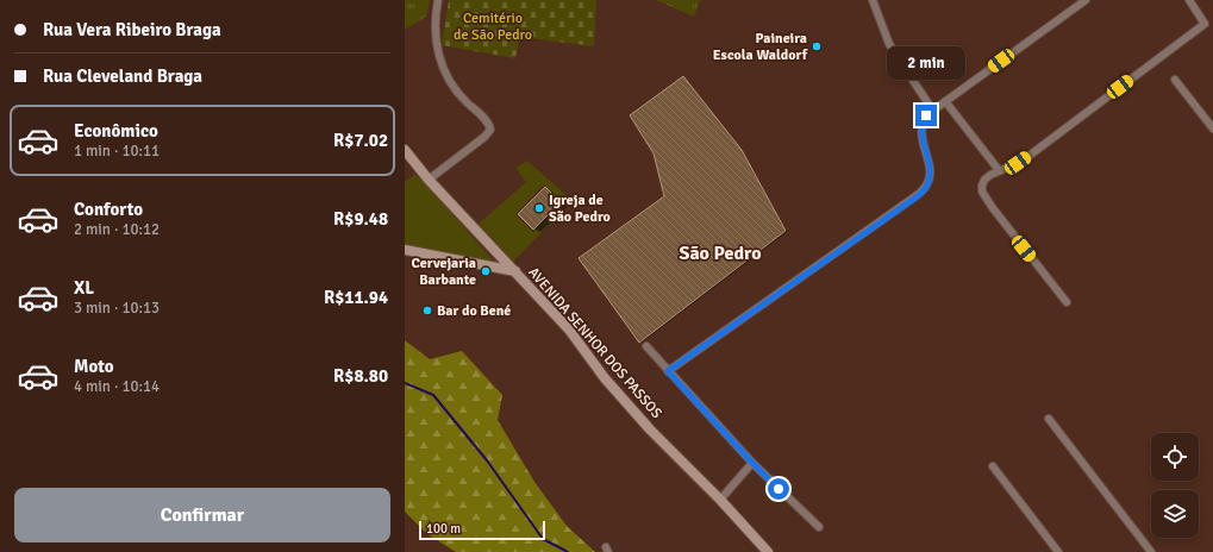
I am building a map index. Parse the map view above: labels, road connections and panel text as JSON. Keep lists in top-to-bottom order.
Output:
{
  "streets": {
    "street": ["AVENIDA SENHOR DOS PASSOS"]
  },
  "districts": ["São Pedro"],
  "parks": ["Cemitério de São Pedro"],
  "places": [
    "Paineira Escola Waldorf",
    "Igreja de São Pedro",
    "Cervejaria Barbante",
    "Bar do Bené"
  ],
  "scale_bar": "100 m",
  "page": {
    "banner": ["Rua Vera Ribeiro Braga", "Rua Cleveland Braga"],
    "bubble": "2 min",
    "list": [
      {
        "name": "Econômico",
        "note": "1 min · 10:11",
        "value": "R$7.02"
      },
      {
        "name": "Conforto",
        "note": "2 min · 10:12",
        "value": "R$9.48"
      },
      {
        "name": "XL",
        "note": "3 min · 10:13",
        "value": "R$11.94"
      },
      {
        "name": "Moto",
        "note": "4 min · 10:14",
        "value": "R$8.80"
      }
    ],
    "buttons": "Confirmar",
    "scale": "100 m"
  }
}
